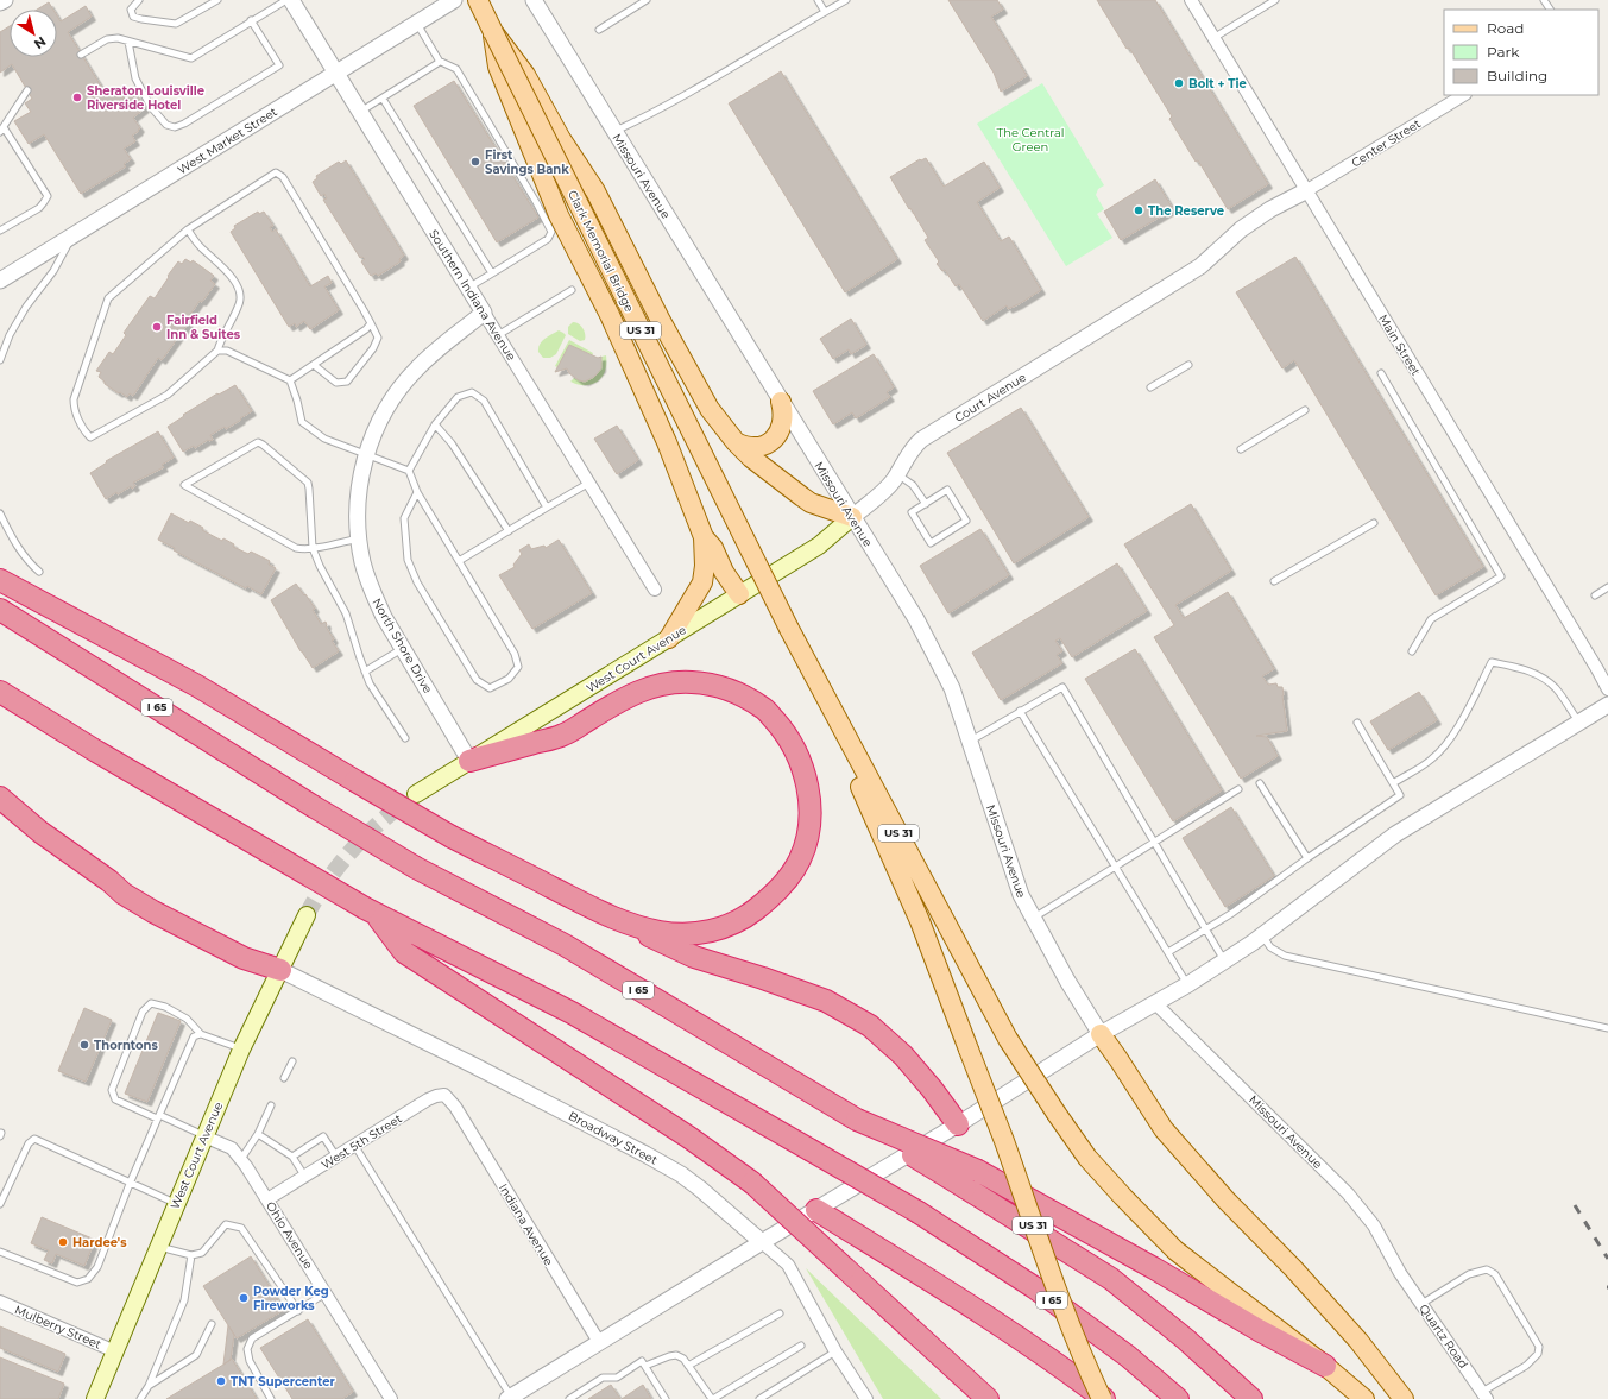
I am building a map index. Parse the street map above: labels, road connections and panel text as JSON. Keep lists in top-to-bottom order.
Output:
{
  "streets": {
    "highway": ["I 65"],
    "main road": ["Clark Memorial Bridge", "US 31", "West Court Avenue"],
    "street": [
      "West Market Street",
      "Center Street",
      "Missouri Avenue",
      "Southern Indiana Avenue",
      "Main Street",
      "Court Avenue",
      "North Shore Drive",
      "Broadway Street",
      "West 5th Street",
      "Indiana Avenue",
      "Ohio Avenue",
      "Mulberry Street",
      "Quartz Road"
    ]
  },
  "crossings": [
    ["West Market Street", "Southern Indiana Avenue"],
    ["Center Street", "Main Street"],
    ["Center Street", "Court Avenue"],
    ["Missouri Avenue", "Court Avenue"],
    ["Missouri Avenue", "West Court Avenue"],
    ["Missouri Avenue", "Quartz Road"],
    ["Clark Memorial Bridge", "US 31"],
    ["Southern Indiana Avenue", "North Shore Drive"],
    ["Main Street", "Court Avenue"],
    ["Court Avenue", "West Court Avenue"],
    ["North Shore Drive", "West Court Avenue"],
    ["West Court Avenue", "Broadway Street"],
    ["West Court Avenue", "Ohio Avenue"],
    ["West Court Avenue", "Mulberry Street"],
    ["West 5th Street", "Indiana Avenue"],
    ["West 5th Street", "Ohio Avenue"]
  ],
  "parks": ["The Central Green"],
  "places": [
    "Bolt + Tie",
    "Sheraton Louisville Riverside Hotel",
    "First Savings Bank",
    "The Reserve",
    "Fairfield Inn & Suites",
    "Thorntons",
    "Hardee's",
    "Powder Keg Fireworks",
    "TNT Supercenter"
  ],
  "legend": ["Road", "Park", "Building"],
  "north": "bottom right"
}
